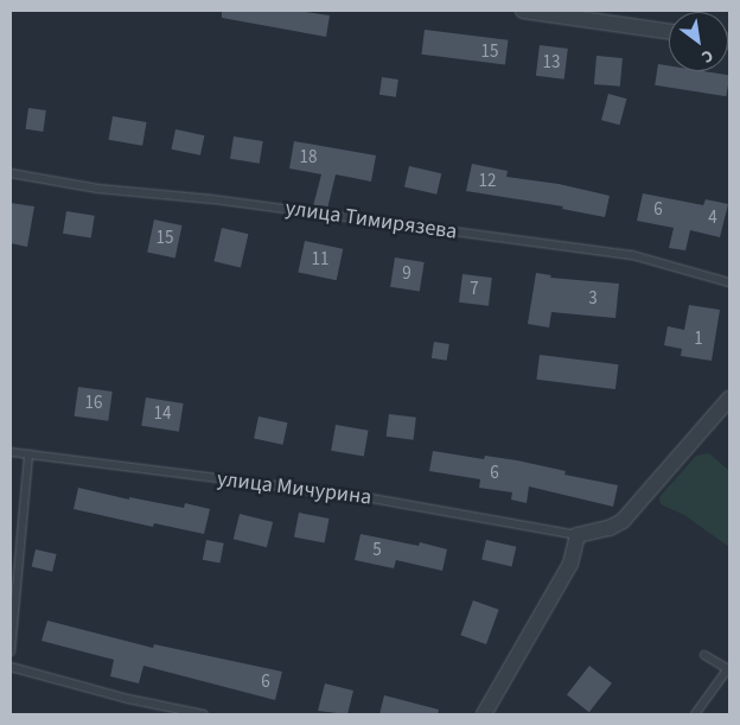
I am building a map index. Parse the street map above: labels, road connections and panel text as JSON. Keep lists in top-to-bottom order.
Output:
{
  "streets": {
    "lane": ["улица Тимирязева", "улица Мичурина"]
  },
  "house_numbers": [
    "15",
    "13",
    "18",
    "12",
    "6",
    "4",
    "15",
    "11",
    "9",
    "7",
    "3",
    "1",
    "16",
    "14",
    "6",
    "5",
    "6"
  ],
  "north": "bottom right"
}
